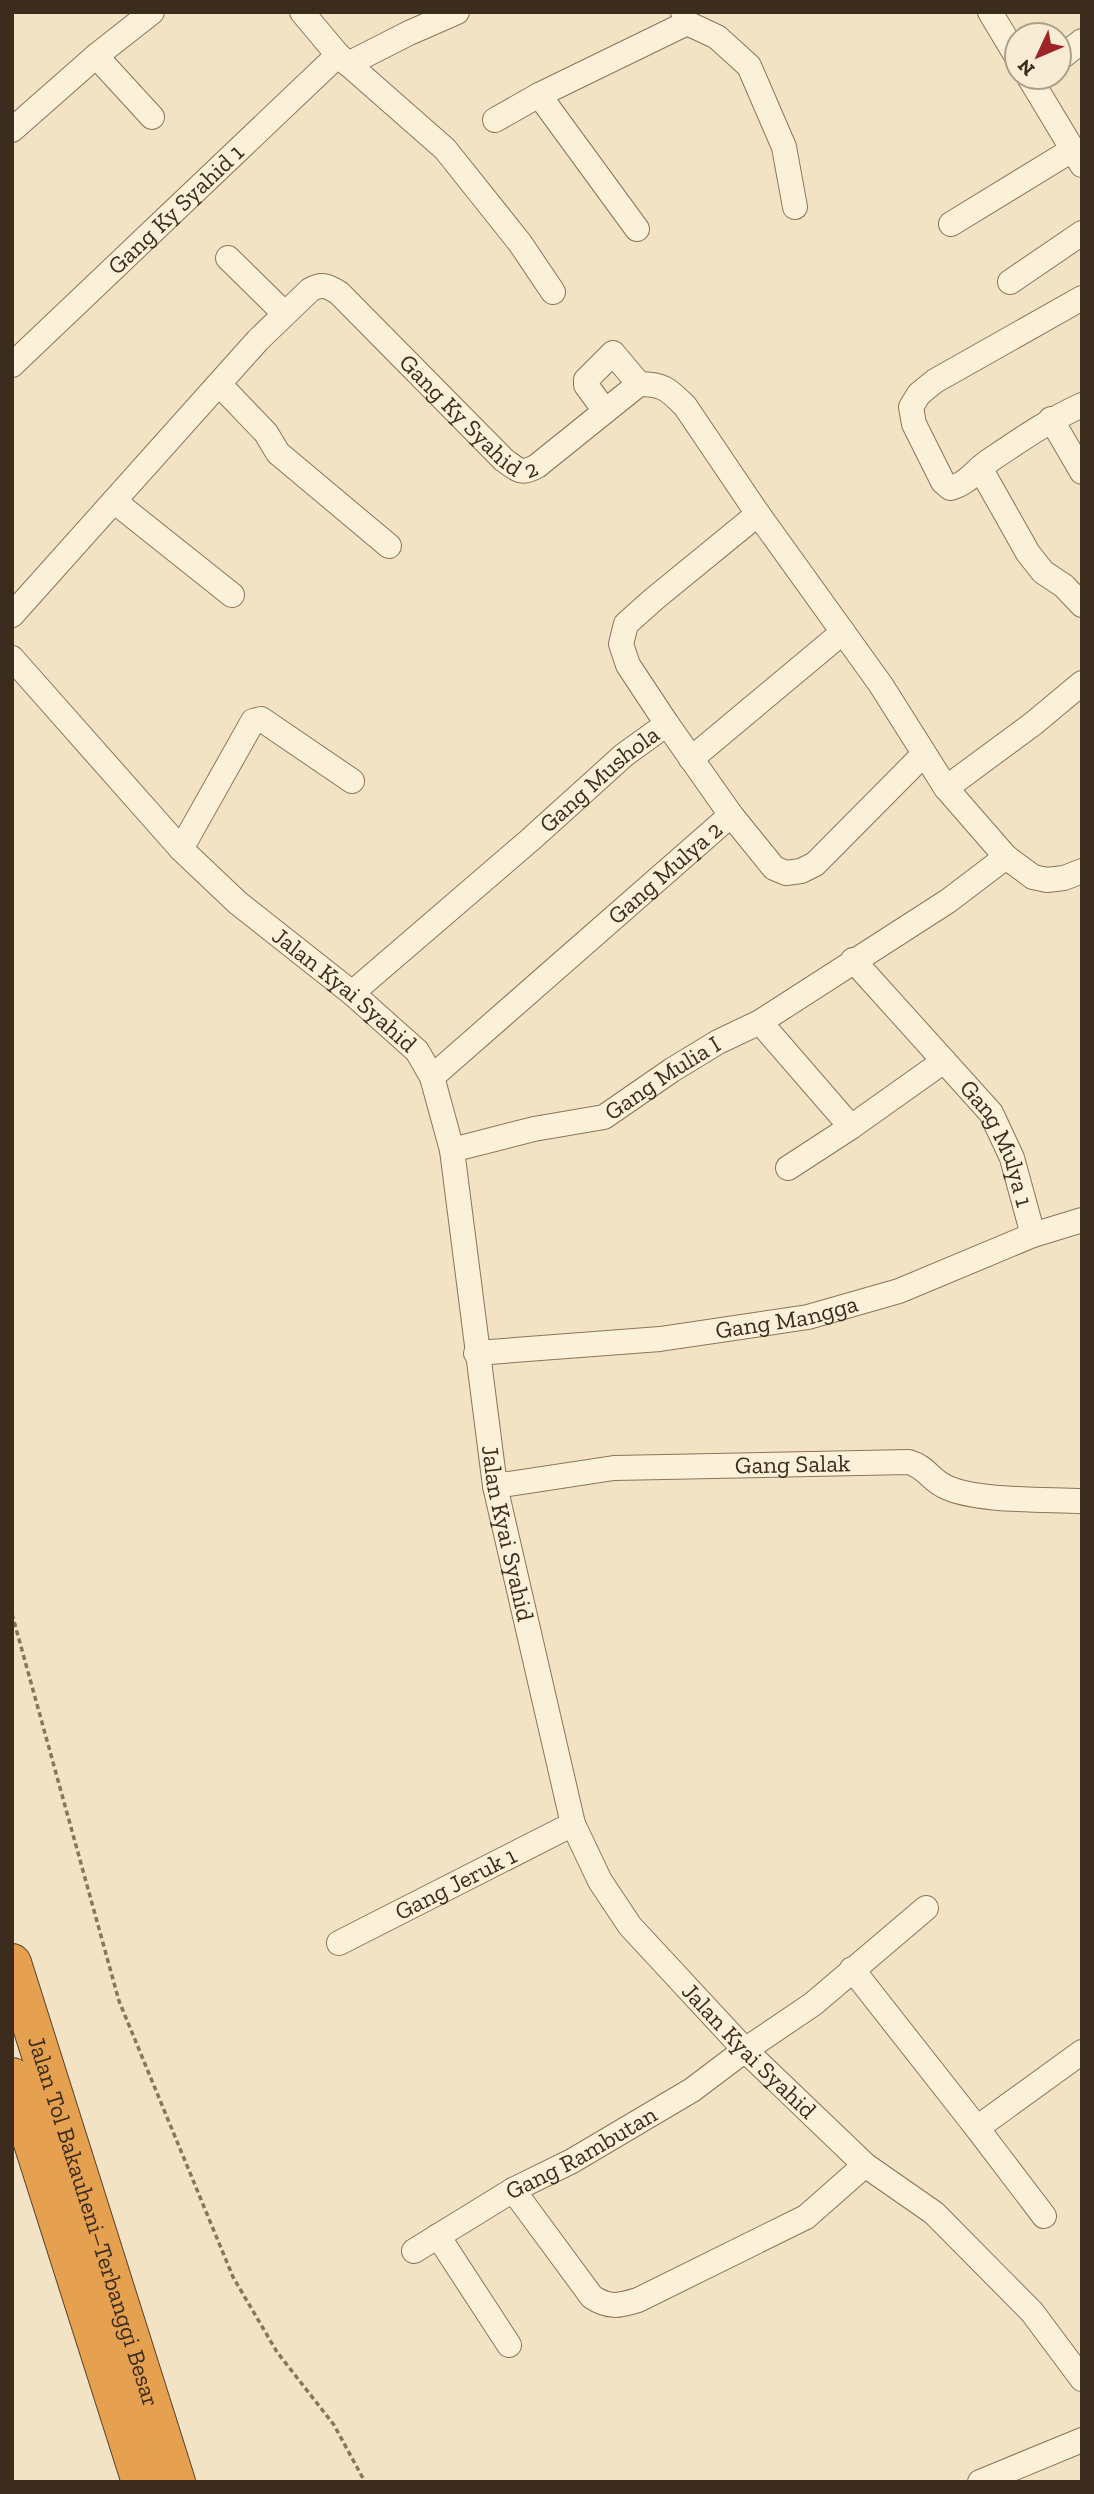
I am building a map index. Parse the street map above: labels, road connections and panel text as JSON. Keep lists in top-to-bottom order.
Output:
{
  "streets": {
    "highway": ["Jalan Tol Bakauheni–Terbanggi Besar"],
    "street": [
      "Gang Ky Syahid 1",
      "Gang Ky Syahid 2",
      "Gang Mushola",
      "Gang Mulya 2",
      "Jalan Kyai Syahid",
      "Gang Mulia I",
      "Gang Mulya 1",
      "Gang Mangga",
      "Gang Salak",
      "Gang Jeruk 1",
      "Gang Rambutan"
    ]
  },
  "crossings": [
    ["Gang Mushola", "Jalan Kyai Syahid"],
    ["Gang Mulya 2", "Jalan Kyai Syahid"],
    ["Jalan Kyai Syahid", "Gang Mulia I"],
    ["Jalan Kyai Syahid", "Gang Mangga"],
    ["Jalan Kyai Syahid", "Gang Salak"],
    ["Jalan Kyai Syahid", "Gang Jeruk 1"],
    ["Jalan Kyai Syahid", "Gang Rambutan"],
    ["Gang Mulia I", "Gang Mulya 1"],
    ["Gang Mulya 1", "Gang Mangga"]
  ],
  "north": "bottom left"
}
